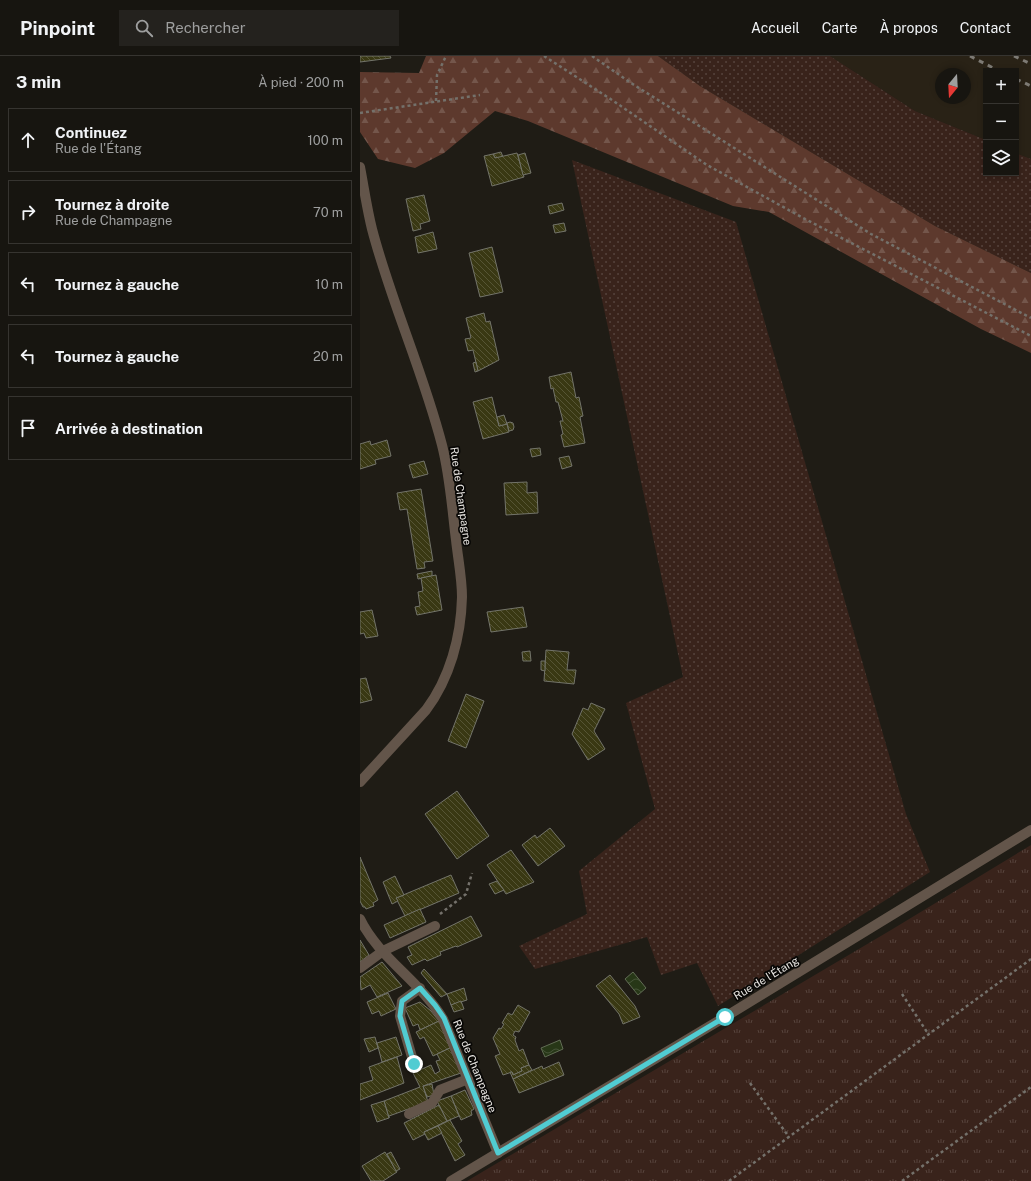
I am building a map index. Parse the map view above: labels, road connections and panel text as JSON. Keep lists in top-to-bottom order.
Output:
{
  "streets": {
    "street": ["Rue de Champagne", "Rue de l'Étang"]
  },
  "crossings": [
    ["Rue de Champagne", "Rue de l'Étang"]
  ],
  "north": "bottom",
  "page": {
    "header": "Pinpoint",
    "search": "Rechercher",
    "nav": [
      "Accueil",
      "Carte",
      "À propos",
      "Contact"
    ],
    "heading": ["3 min", "À pied · 200 m"],
    "map_buttons": ["+", "−"],
    "list": [
      ["Continuez", "Rue de l'Étang", "100 m"],
      ["Tournez à droite", "Rue de Champagne", "70 m"],
      ["Tournez à gauche", "10 m"],
      ["Tournez à gauche", "20 m"],
      "Arrivée à destination"
    ]
  }
}
